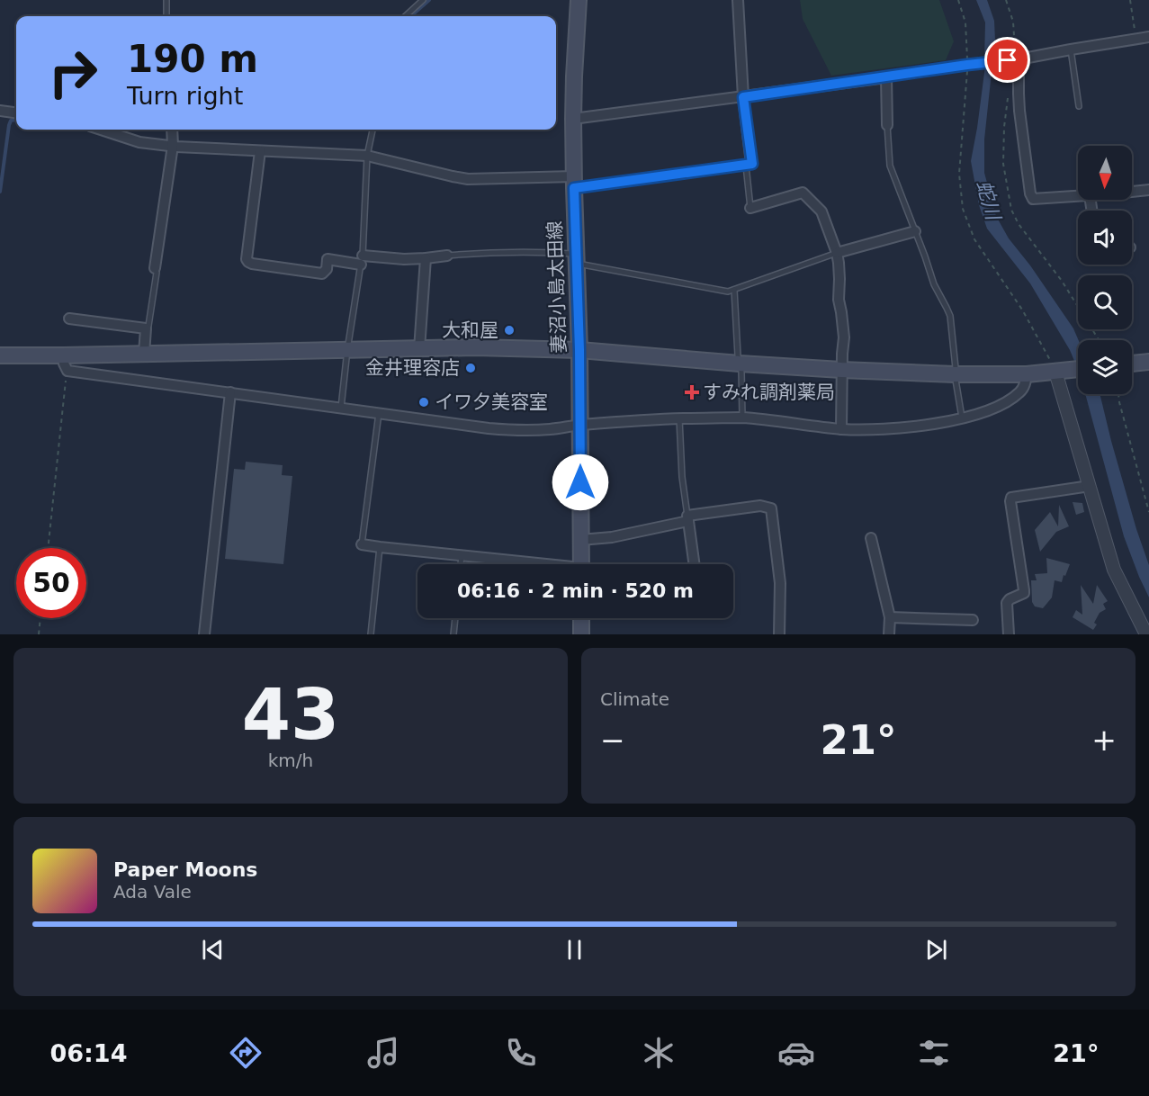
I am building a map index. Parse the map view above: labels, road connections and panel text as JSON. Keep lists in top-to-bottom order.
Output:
{
  "streets": {
    "main road": ["妻沼小島太田線"]
  },
  "water": ["蛇川"],
  "places": {
    "other": ["大和屋", "金井理容店", "イワ夕美容室"],
    "health": ["すみれ調剤薬局"]
  },
  "north": "bottom",
  "page": {
    "turn": ["190 m", "Turn right"],
    "limit": "50",
    "trip": "06:16 · 2 min · 520 m",
    "tile": [
      ["43", "km/h"],
      "Climate"
    ],
    "heat": ["−", "21°", "+"],
    "song": ["Paper Moons", "Ada Vale"],
    "tabs": ["06:14", "21°"]
  }
}
